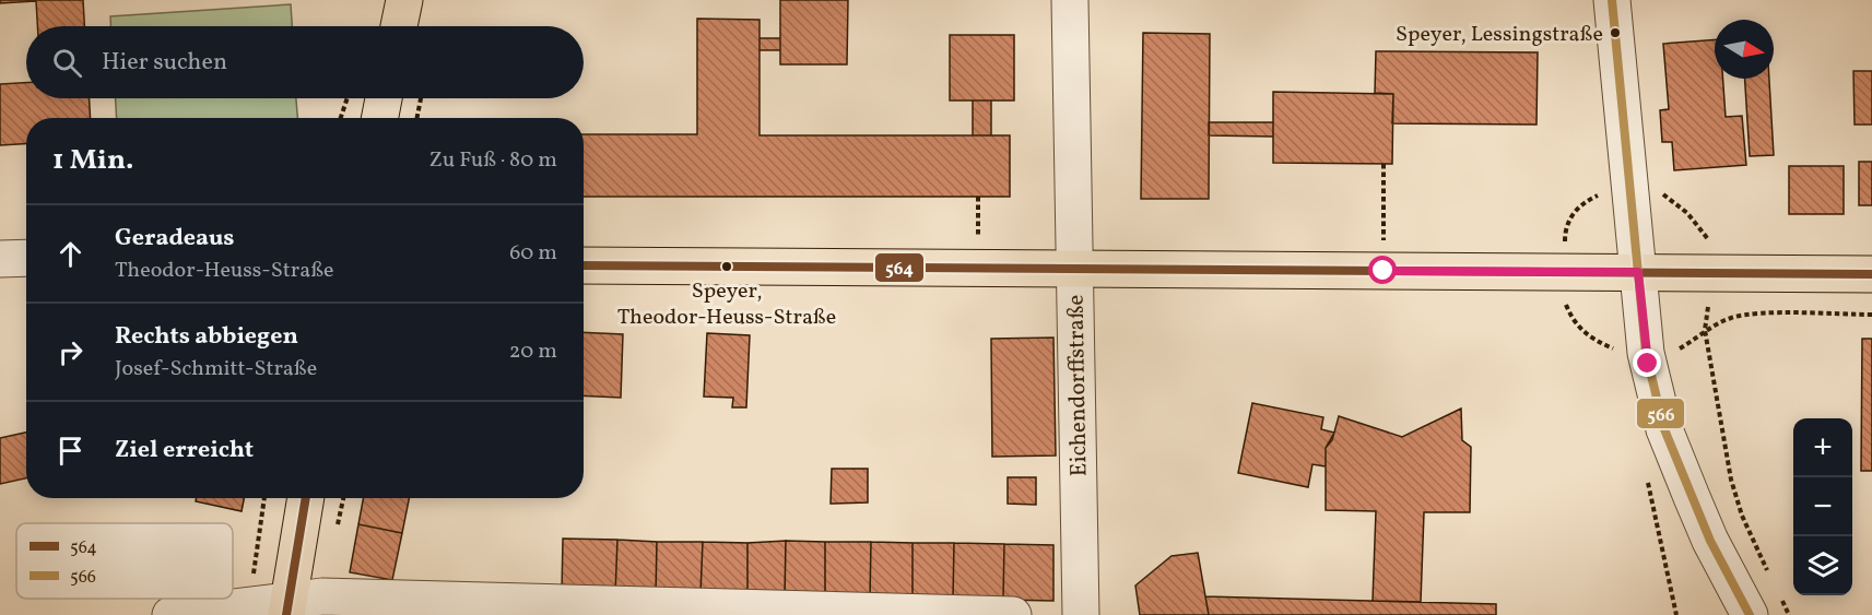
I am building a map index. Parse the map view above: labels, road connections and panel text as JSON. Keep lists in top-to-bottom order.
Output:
{
  "streets": {
    "street": ["Eichendorffstraße"]
  },
  "places": ["Speyer, Lessingstraße", "Speyer, Theodor-Heuss-Straße"],
  "lines": ["transit line 566", "transit line 564"],
  "legend": ["564", "566"],
  "north": "right",
  "page": {
    "search": "Hier suchen",
    "heading": ["1 Min.", "Zu Fuß · 80 m"],
    "list": [
      ["Geradeaus", "Theodor-Heuss-Straße", "60 m"],
      ["Rechts abbiegen", "Josef-Schmitt-Straße", "20 m"],
      "Ziel erreicht"
    ],
    "map_buttons": ["+", "−"]
  }
}
